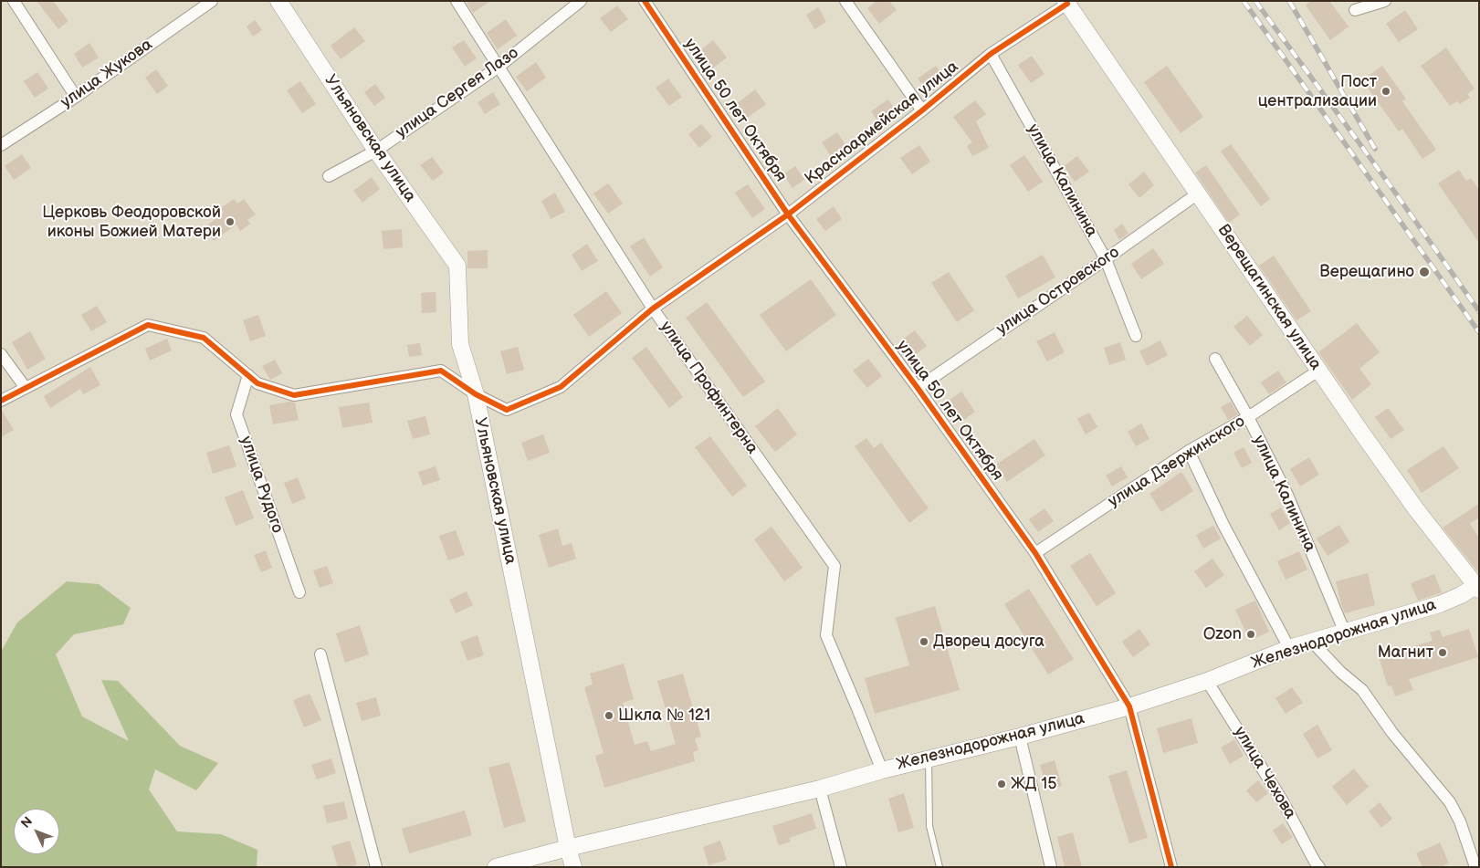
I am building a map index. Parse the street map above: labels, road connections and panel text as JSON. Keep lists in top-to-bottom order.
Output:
{
  "streets": {
    "street": [
      "улица Жукова",
      "улица Сергея Лазо",
      "улица 50 лет Октября",
      "Красноармейская улица",
      "Ульяновская улица",
      "улица Калинина",
      "улица Островского",
      "Верещагинская улица",
      "улица Профинтерна",
      "улица Дзержинского",
      "улица Рудого",
      "Железнодорожная улица",
      "улица Чехова"
    ]
  },
  "crossings": [
    ["улица Сергея Лазо", "Ульяновская улица"],
    ["улица Сергея Лазо", "улица Профинтерна"],
    ["улица 50 лет Октября", "Красноармейская улица"],
    ["улица 50 лет Октября", "улица Островского"],
    ["улица 50 лет Октября", "улица Дзержинского"],
    ["улица 50 лет Октября", "Железнодорожная улица"],
    ["Красноармейская улица", "Ульяновская улица"],
    ["Красноармейская улица", "улица Калинина"],
    ["Красноармейская улица", "Верещагинская улица"],
    ["Красноармейская улица", "улица Профинтерна"],
    ["Красноармейская улица", "улица Рудого"],
    ["Ульяновская улица", "Железнодорожная улица"],
    ["улица Калинина", "улица Островского"],
    ["улица Калинина", "улица Дзержинского"],
    ["улица Калинина", "Железнодорожная улица"],
    ["улица Островского", "Верещагинская улица"],
    ["Верещагинская улица", "улица Дзержинского"],
    ["Верещагинская улица", "Железнодорожная улица"],
    ["улица Профинтерна", "Железнодорожная улица"],
    ["Железнодорожная улица", "улица Чехова"]
  ],
  "places": [
    "Пост централизации",
    "Церковь Феодоровской иконы Божией Матери",
    "Верещагино",
    "Ozon",
    "Дворец досуга",
    "Магнит",
    "Шкла № 121",
    "ЖД 15"
  ],
  "north": "top left"
}
